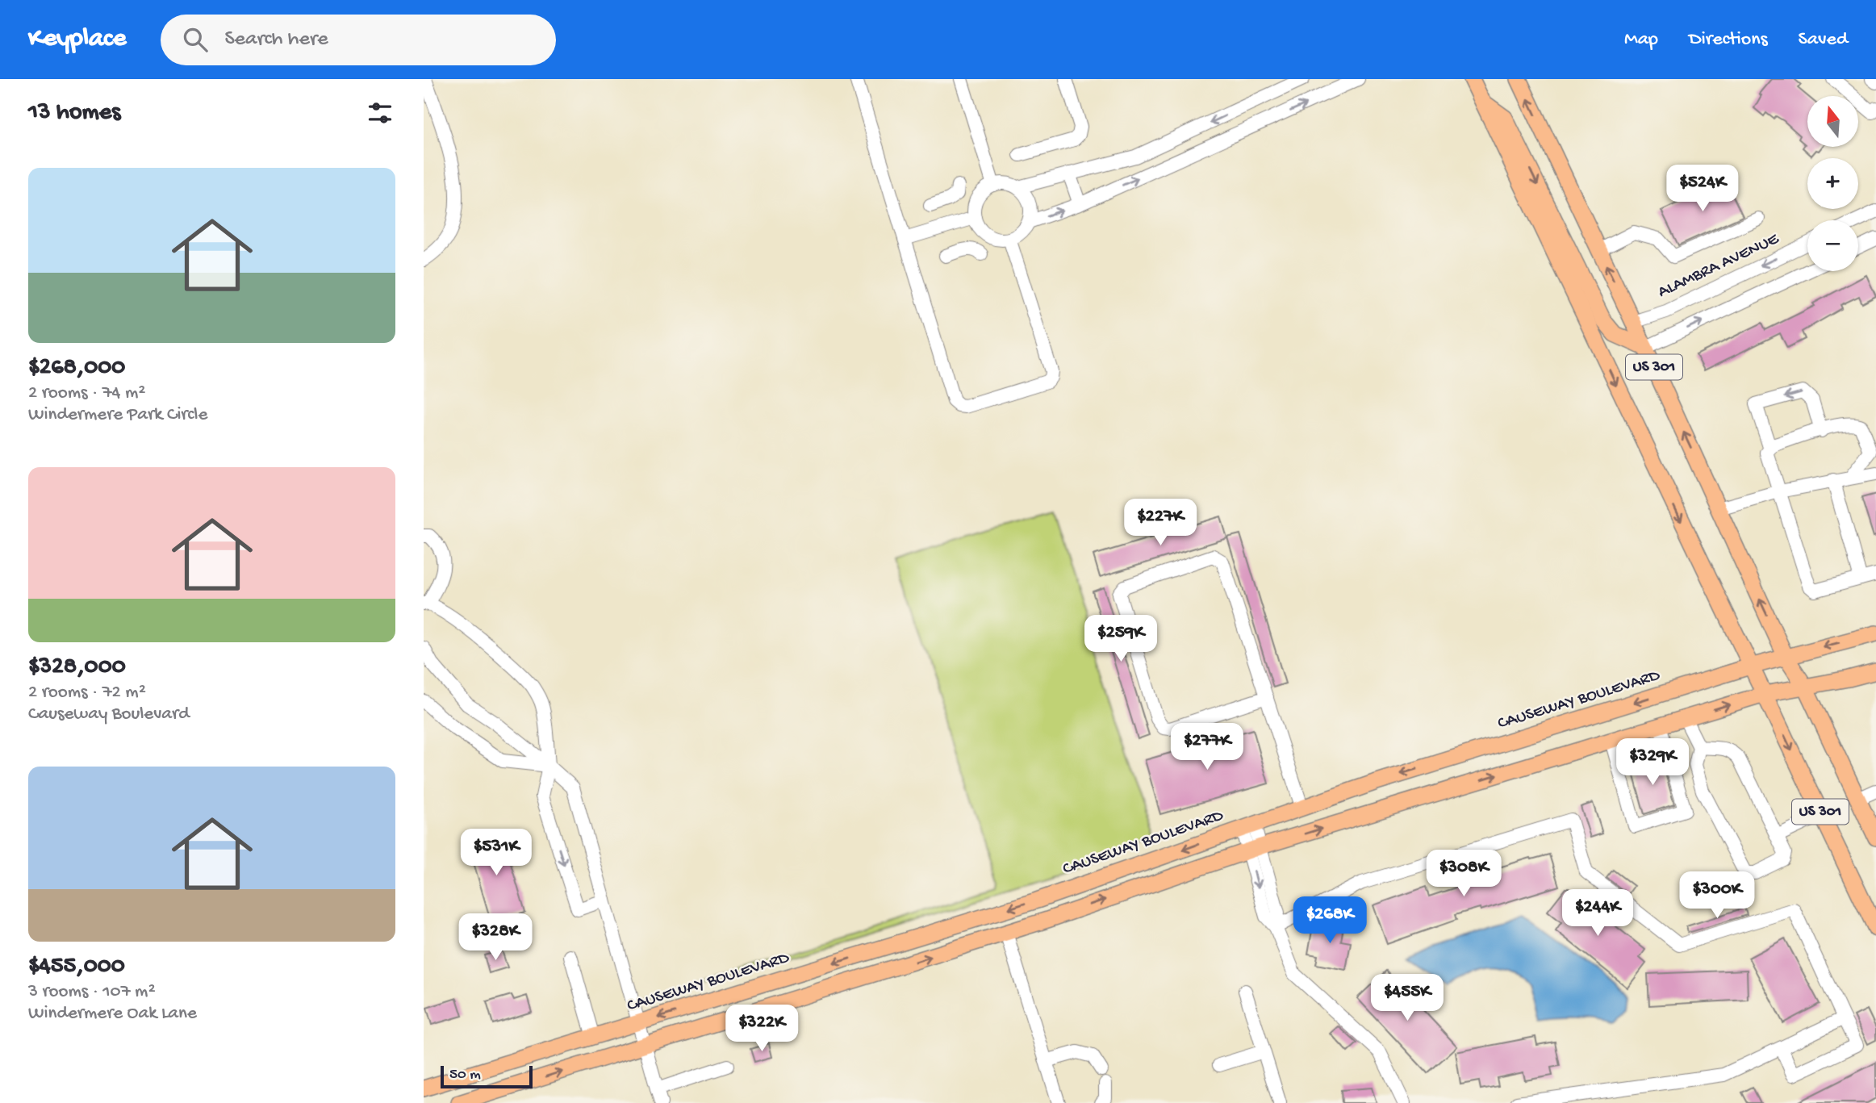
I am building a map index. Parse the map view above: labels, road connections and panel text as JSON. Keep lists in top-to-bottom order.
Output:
{
  "streets": {
    "main road": ["US 301", "CAUSEWAY BOULEVARD"],
    "street": ["ALAMBRA AVENUE"]
  },
  "crossings": [
    ["ALAMBRA AVENUE", "US 301"],
    ["US 301", "CAUSEWAY BOULEVARD"]
  ],
  "scale_bar": "50 m",
  "north": "top",
  "page": {
    "header": "Keyplace",
    "search": "Search here",
    "nav": ["Map", "Directions", "Saved"],
    "heading": "13 homes",
    "map_buttons": ["+", "−"],
    "list": [
      {
        "name": "$268,000",
        "note": "2 rooms · 74 m² · Windermere Park Circle"
      },
      {
        "name": "$328,000",
        "note": "2 rooms · 72 m² · Causeway Boulevard"
      },
      {
        "name": "$455,000",
        "note": "3 rooms · 107 m² · Windermere Oak Lane"
      }
    ],
    "price": [
      "$524K",
      "$227K",
      "$259K",
      "$277K",
      "$329K",
      "$531K",
      "$308K",
      "$300K",
      "$244K",
      "$268K",
      "$328K",
      "$455K",
      "$322K"
    ],
    "scale": "50 m"
  }
}
